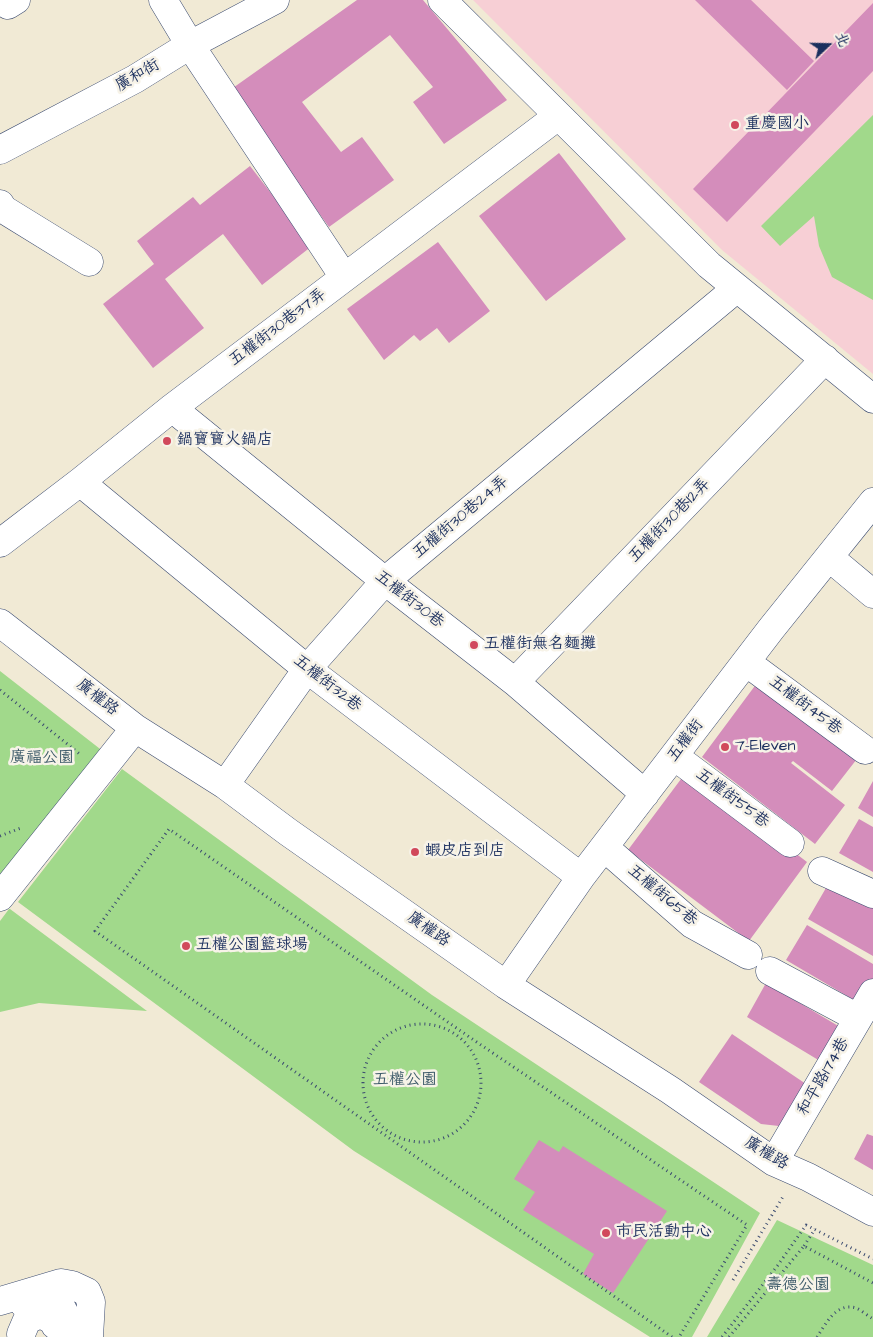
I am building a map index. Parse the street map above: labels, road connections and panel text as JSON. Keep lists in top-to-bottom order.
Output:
{
  "streets": {
    "street": [
      "廣和街",
      "五權街30巷37弄",
      "五權街30巷24弄",
      "五權街30巷12弄",
      "五權街30巷",
      "五權街32巷",
      "廣權路",
      "五權街45巷",
      "五權街",
      "五權街55巷",
      "五權街65巷",
      "和平路174巷"
    ]
  },
  "crossings": [
    ["五權街30巷37弄", "五權街30巷"],
    ["五權街30巷37弄", "五權街32巷"],
    ["五權街30巷24弄", "五權街30巷"],
    ["五權街30巷24弄", "五權街32巷"],
    ["五權街30巷24弄", "廣權路"],
    ["五權街30巷12弄", "五權街30巷"],
    ["五權街30巷", "五權街"],
    ["五權街32巷", "五權街"],
    ["廣權路", "五權街"],
    ["廣權路", "和平路174巷"],
    ["五權街45巷", "五權街"],
    ["五權街", "五權街55巷"],
    ["五權街", "五權街65巷"]
  ],
  "parks": ["廣福公園", "五權公園", "壽德公園"],
  "places": [
    "重慶國小",
    "鍋寶寶火鍋店",
    "五權街無名麵攤",
    "7-Eleven",
    "蝦皮店到店",
    "五權公園籃球場",
    "市民活動中心"
  ],
  "north": "right"
}
